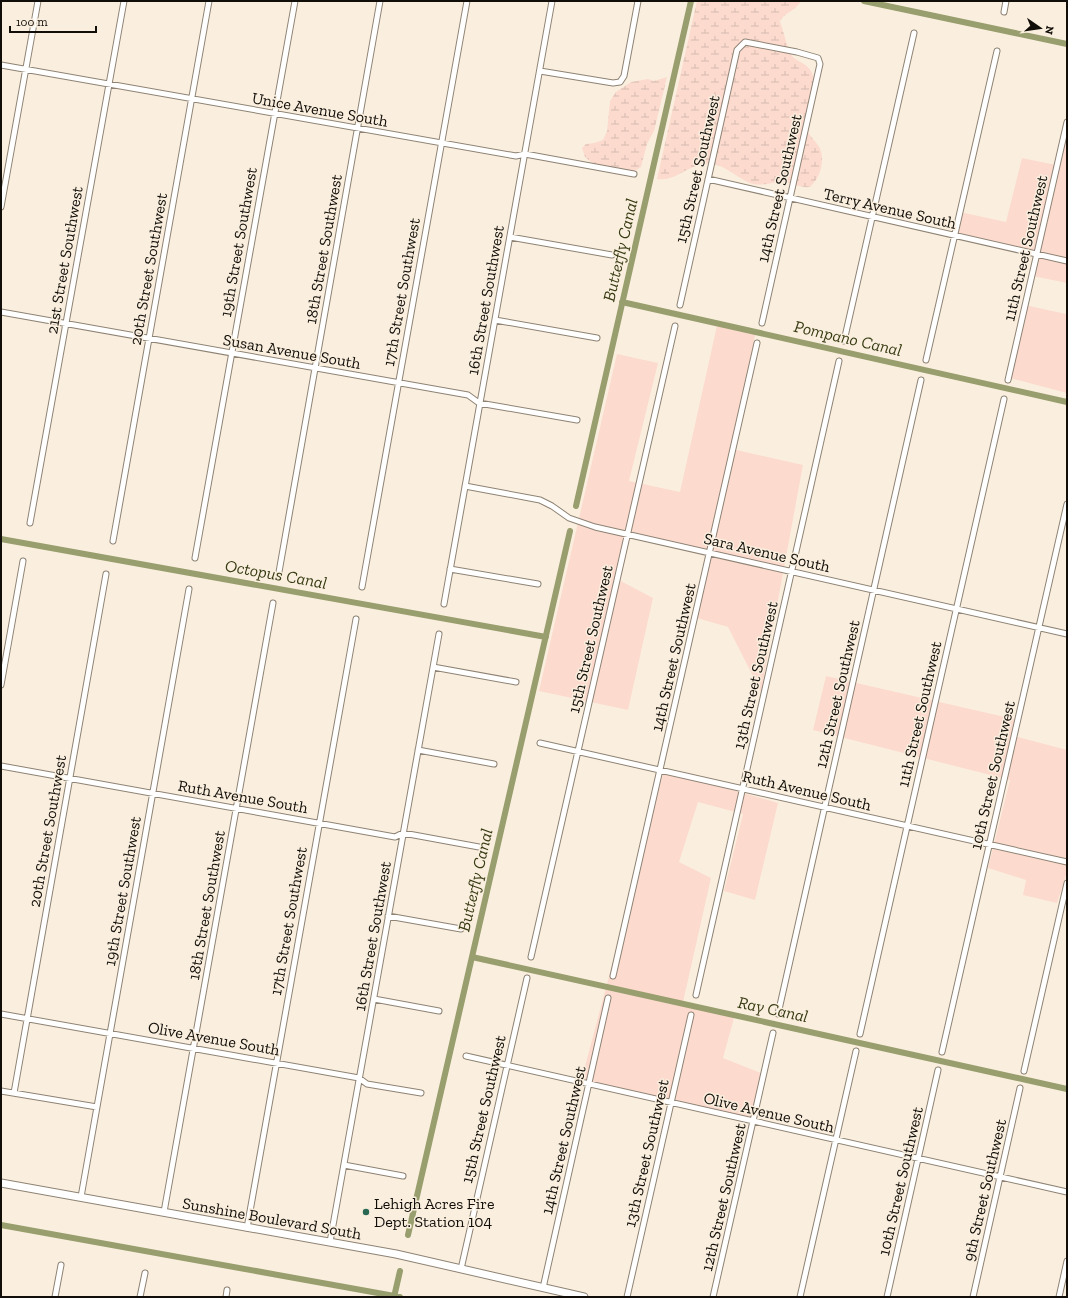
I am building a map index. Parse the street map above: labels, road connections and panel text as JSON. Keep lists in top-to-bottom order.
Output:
{
  "streets": {
    "street": [
      "Unice Avenue South",
      "15th Street Southwest",
      "14th Street Southwest",
      "Terry Avenue South",
      "19th Street Southwest",
      "11th Street Southwest",
      "18th Street Southwest",
      "21st Street Southwest",
      "20th Street Southwest",
      "17th Street Southwest",
      "16th Street Southwest",
      "Susan Avenue South",
      "Sara Avenue South",
      "13th Street Southwest",
      "12th Street Southwest",
      "10th Street Southwest",
      "Ruth Avenue South",
      "Olive Avenue South",
      "9th Street Southwest",
      "Sunshine Boulevard South"
    ]
  },
  "crossings": [
    ["Unice Avenue South", "19th Street Southwest"],
    ["Unice Avenue South", "18th Street Southwest"],
    ["Unice Avenue South", "21st Street Southwest"],
    ["Unice Avenue South", "20th Street Southwest"],
    ["Unice Avenue South", "17th Street Southwest"],
    ["Unice Avenue South", "16th Street Southwest"],
    ["15th Street Southwest", "14th Street Southwest"],
    ["15th Street Southwest", "Terry Avenue South"],
    ["15th Street Southwest", "Sara Avenue South"],
    ["15th Street Southwest", "Ruth Avenue South"],
    ["15th Street Southwest", "Olive Avenue South"],
    ["15th Street Southwest", "Sunshine Boulevard South"],
    ["14th Street Southwest", "Terry Avenue South"],
    ["14th Street Southwest", "Sara Avenue South"],
    ["14th Street Southwest", "Ruth Avenue South"],
    ["14th Street Southwest", "Olive Avenue South"],
    ["14th Street Southwest", "Sunshine Boulevard South"],
    ["Terry Avenue South", "11th Street Southwest"],
    ["19th Street Southwest", "Susan Avenue South"],
    ["19th Street Southwest", "Ruth Avenue South"],
    ["19th Street Southwest", "Olive Avenue South"],
    ["19th Street Southwest", "Sunshine Boulevard South"],
    ["11th Street Southwest", "Sara Avenue South"],
    ["11th Street Southwest", "Ruth Avenue South"],
    ["18th Street Southwest", "Susan Avenue South"],
    ["18th Street Southwest", "Ruth Avenue South"],
    ["18th Street Southwest", "Olive Avenue South"],
    ["18th Street Southwest", "Sunshine Boulevard South"],
    ["21st Street Southwest", "Susan Avenue South"],
    ["20th Street Southwest", "Susan Avenue South"],
    ["20th Street Southwest", "Ruth Avenue South"],
    ["20th Street Southwest", "Olive Avenue South"],
    ["17th Street Southwest", "Susan Avenue South"],
    ["17th Street Southwest", "Ruth Avenue South"],
    ["17th Street Southwest", "Olive Avenue South"],
    ["17th Street Southwest", "Sunshine Boulevard South"],
    ["16th Street Southwest", "Susan Avenue South"],
    ["16th Street Southwest", "Sara Avenue South"],
    ["16th Street Southwest", "Ruth Avenue South"],
    ["16th Street Southwest", "Olive Avenue South"],
    ["16th Street Southwest", "Sunshine Boulevard South"],
    ["Sara Avenue South", "13th Street Southwest"],
    ["Sara Avenue South", "12th Street Southwest"],
    ["Sara Avenue South", "10th Street Southwest"],
    ["13th Street Southwest", "Ruth Avenue South"],
    ["13th Street Southwest", "Olive Avenue South"],
    ["12th Street Southwest", "Ruth Avenue South"],
    ["12th Street Southwest", "Olive Avenue South"],
    ["10th Street Southwest", "Ruth Avenue South"],
    ["10th Street Southwest", "Olive Avenue South"],
    ["Olive Avenue South", "9th Street Southwest"]
  ],
  "water": [
    "Butterfly Canal",
    "Pompano Canal",
    "Octopus Canal",
    "Ray Canal"
  ],
  "places": ["Lehigh Acres Fire Dept. Station 104"],
  "scale_bar": "100 m",
  "north": "right"
}
